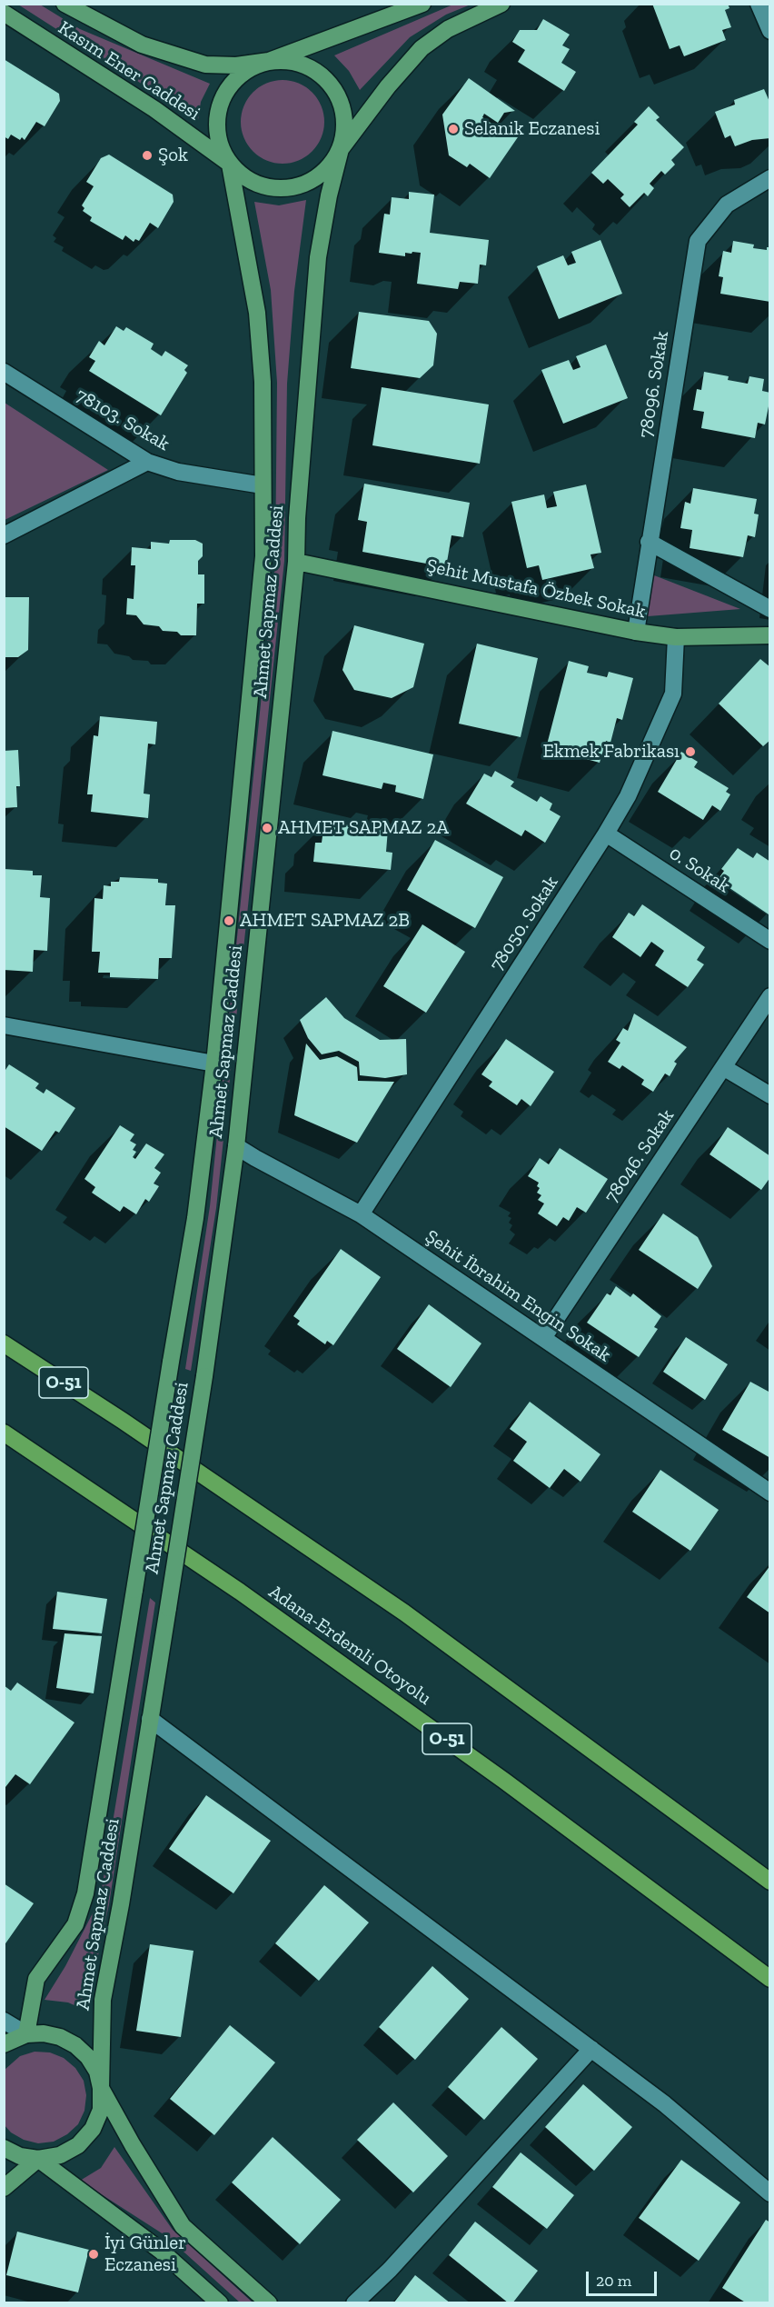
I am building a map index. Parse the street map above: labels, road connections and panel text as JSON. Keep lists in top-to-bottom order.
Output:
{
  "streets": {
    "highway": ["O-51", "Adana-Erdemli Otoyolu"],
    "main road": ["Kasım Ener Caddesi", "Şehit Mustafa Özbek Sokak", "Ahmet Sapmaz Caddesi"],
    "street": [
      "78096. Sokak",
      "78103. Sokak",
      "0. Sokak",
      "78050. Sokak",
      "78046. Sokak",
      "Şehit İbrahim Engin Sokak"
    ]
  },
  "crossings": [
    ["Kasım Ener Caddesi", "Ahmet Sapmaz Caddesi"],
    ["78096. Sokak", "Şehit Mustafa Özbek Sokak"],
    ["78103. Sokak", "Ahmet Sapmaz Caddesi"],
    ["Şehit Mustafa Özbek Sokak", "Ahmet Sapmaz Caddesi"],
    ["Şehit Mustafa Özbek Sokak", "78050. Sokak"],
    ["Ahmet Sapmaz Caddesi", "Şehit İbrahim Engin Sokak"],
    ["0. Sokak", "78050. Sokak"],
    ["78050. Sokak", "Şehit İbrahim Engin Sokak"],
    ["78046. Sokak", "Şehit İbrahim Engin Sokak"]
  ],
  "places": [
    "Selanik Eczanesi",
    "Şok",
    "Ekmek Fabrikası",
    "AHMET SAPMAZ 2A",
    "AHMET SAPMAZ 2B",
    "İyi Günler Eczanesi"
  ],
  "scale_bar": "20 m"
}
